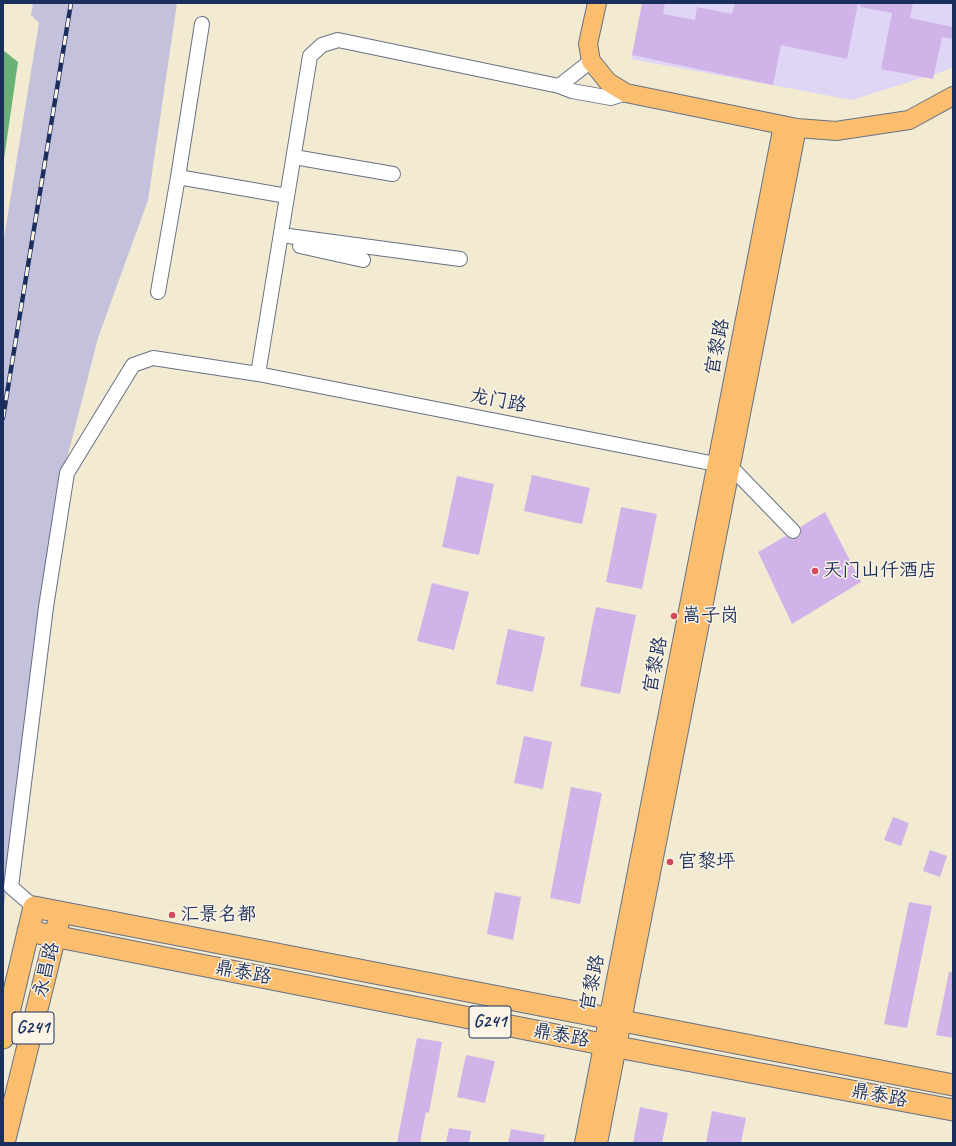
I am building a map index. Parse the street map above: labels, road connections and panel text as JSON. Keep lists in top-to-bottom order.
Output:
{
  "streets": {
    "highway": ["永昌路", "鼎泰路", "G241"],
    "main road": ["官黎路"],
    "street": ["龙门路"]
  },
  "crossings": [
    ["官黎路", "龙门路"],
    ["官黎路", "鼎泰路"],
    ["龙门路", "永昌路"],
    ["龙门路", "鼎泰路"],
    ["永昌路", "鼎泰路"]
  ],
  "places": [
    "天门山仟酒店",
    "嵩子岗",
    "官黎坪",
    "汇景名都"
  ]
}
